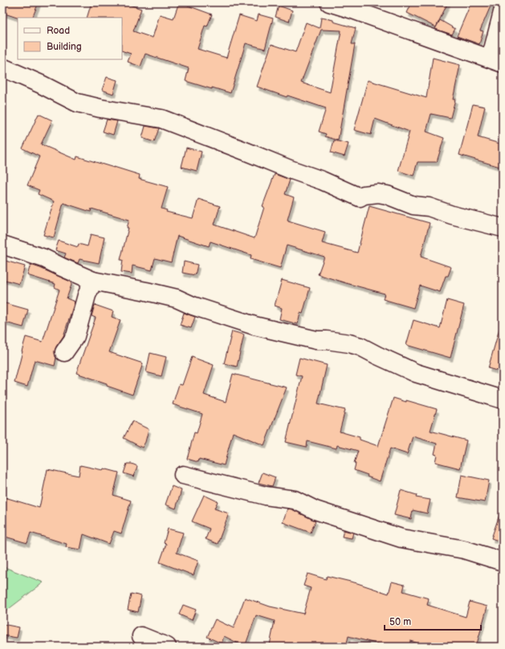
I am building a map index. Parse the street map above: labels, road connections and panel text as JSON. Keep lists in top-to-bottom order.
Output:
{
  "legend": ["Road", "Building"],
  "scale_bar": "50 m"
}
